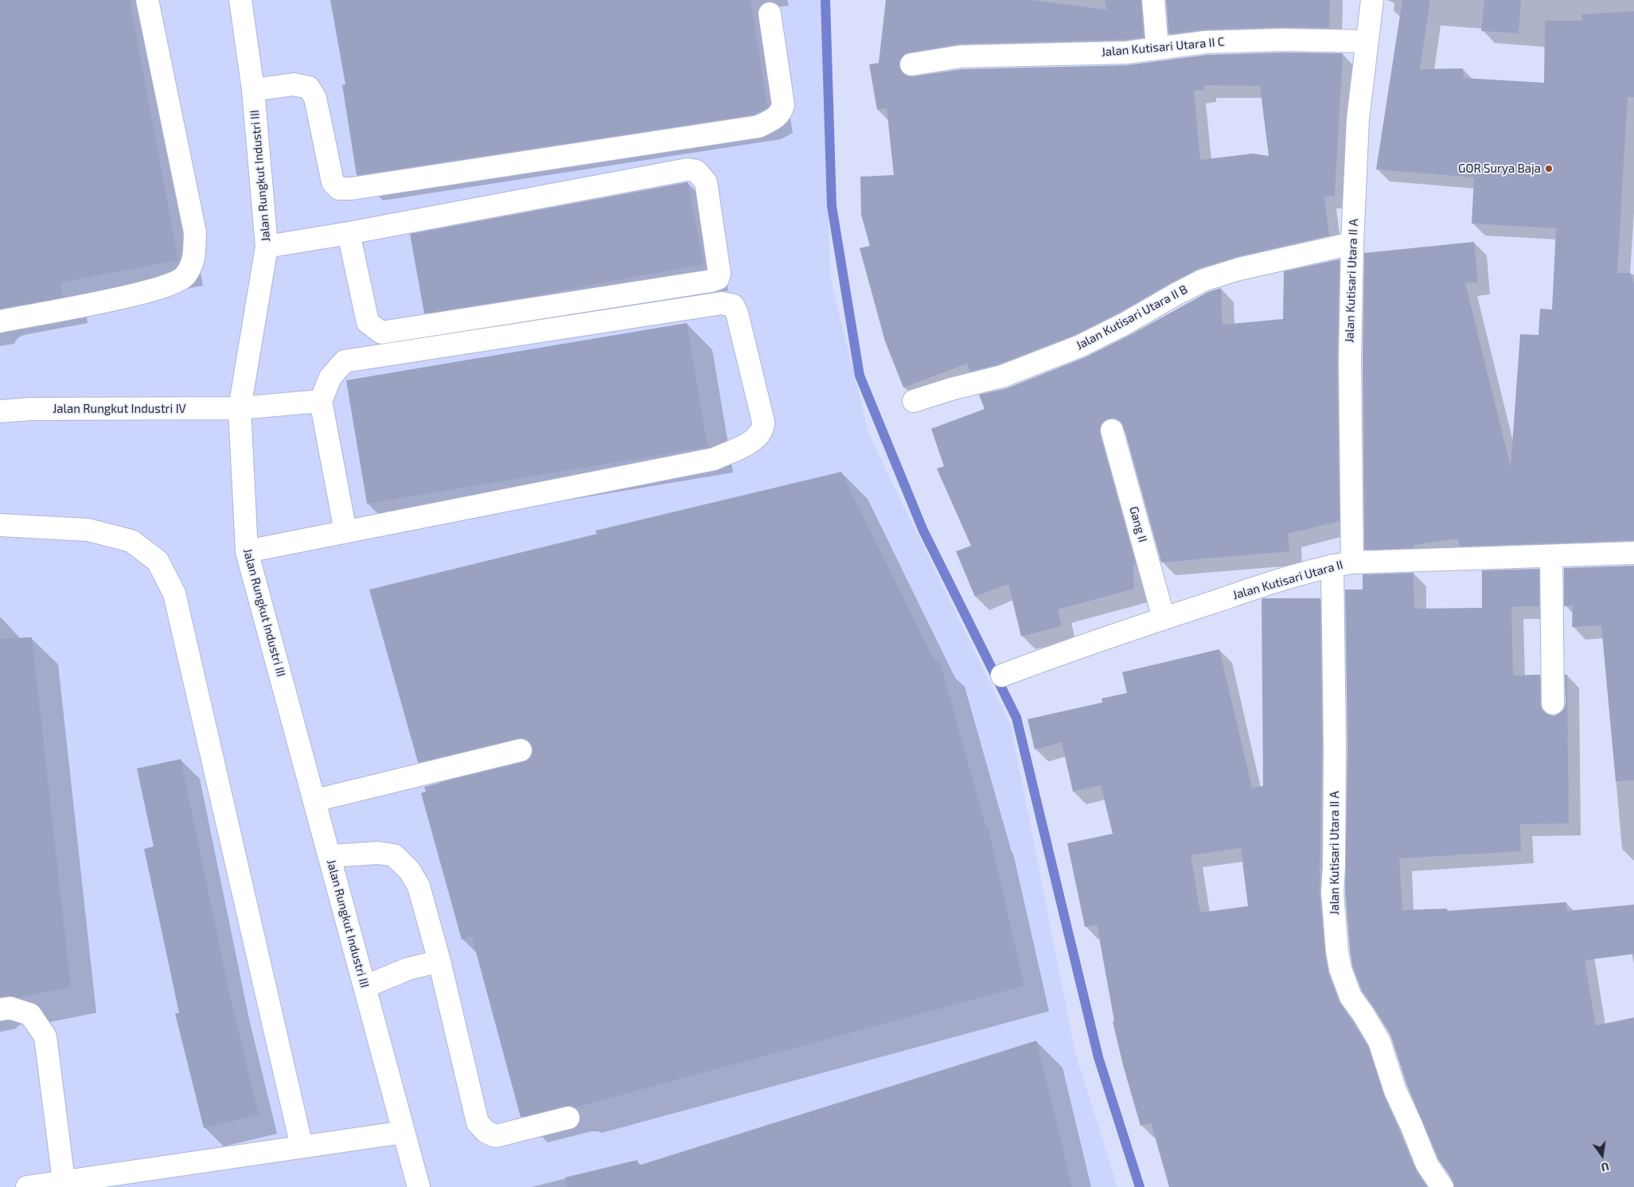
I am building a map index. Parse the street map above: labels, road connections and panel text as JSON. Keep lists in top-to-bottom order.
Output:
{
  "streets": {
    "street": [
      "Jalan Kutisari Utara II C",
      "Jalan Rungkut Industri III",
      "Jalan Kutisari Utara II A",
      "Jalan Kutisari Utara II B",
      "Jalan Rungkut Industri IV",
      "Gang II",
      "Jalan Kutisari Utara II"
    ]
  },
  "crossings": [
    ["Jalan Kutisari Utara II C", "Jalan Kutisari Utara II A"],
    ["Jalan Rungkut Industri III", "Jalan Rungkut Industri IV"],
    ["Jalan Kutisari Utara II A", "Jalan Kutisari Utara II B"],
    ["Jalan Kutisari Utara II A", "Jalan Kutisari Utara II"],
    ["Gang II", "Jalan Kutisari Utara II"]
  ],
  "places": ["GOR Surya Baja"],
  "north": "bottom"
}
